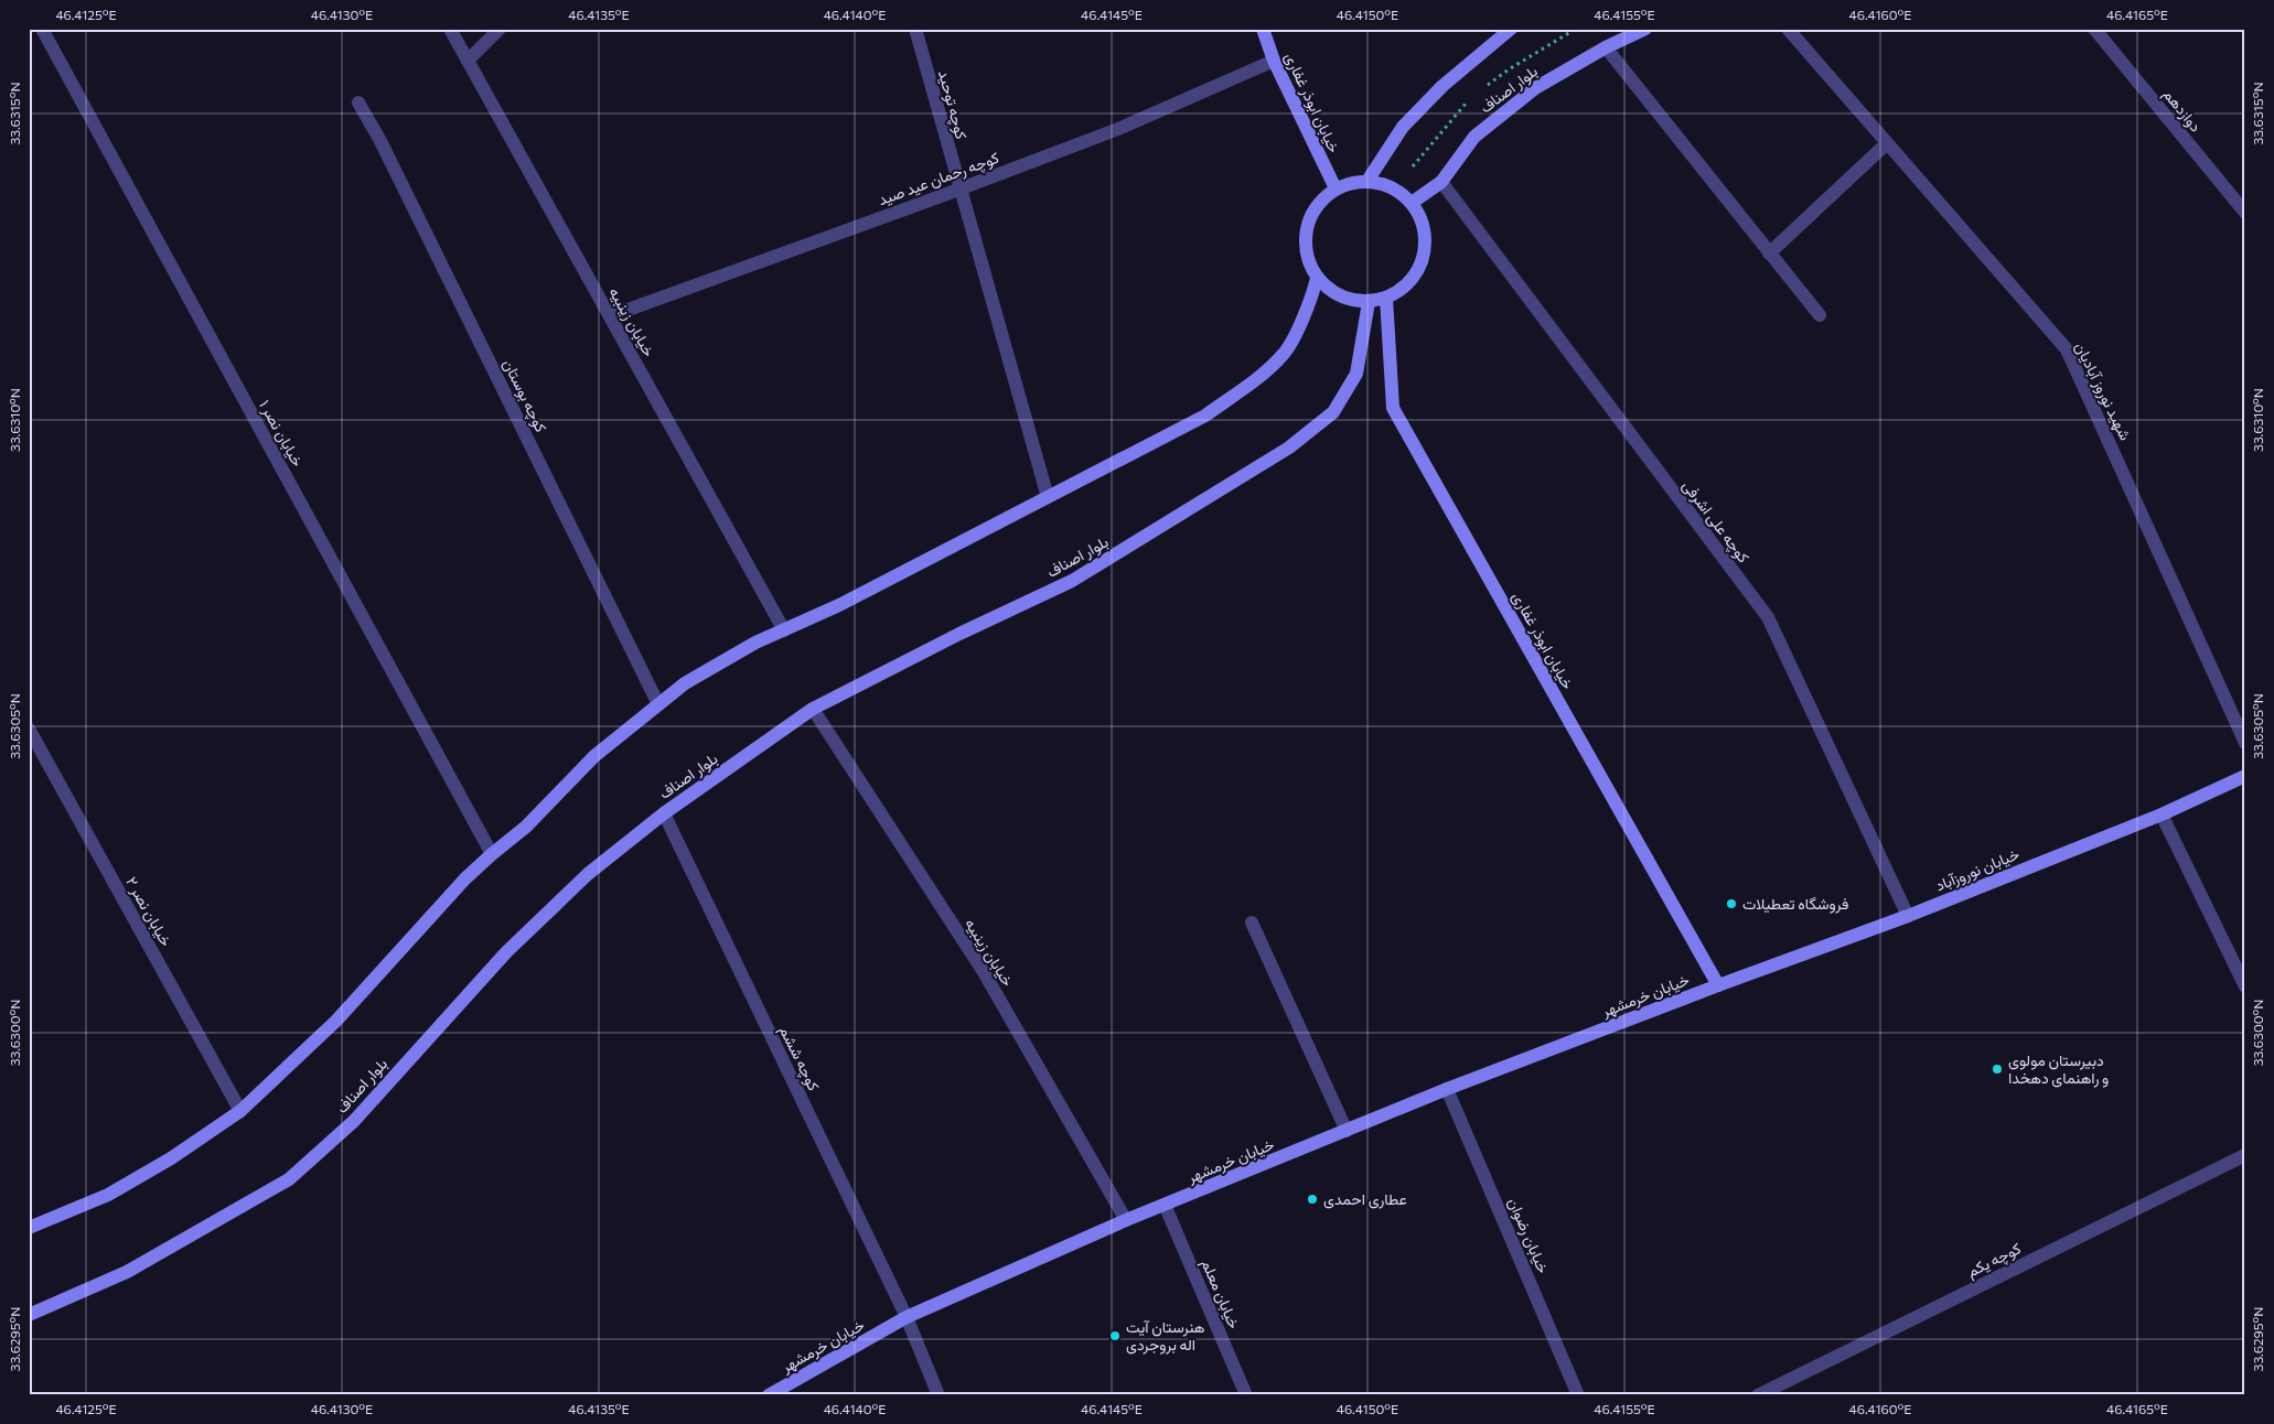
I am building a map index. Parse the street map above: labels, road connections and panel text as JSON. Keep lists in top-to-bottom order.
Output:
{
  "streets": {
    "main road": [
      "بلوار اصناف",
      "خیابان ابوذر غفاری",
      "خیابان نوروزآباد",
      "خیابان خرمشهر"
    ],
    "street": [
      "کوچه توحید",
      "دوازدهم",
      "کوچه رحمان عید صید",
      "خیابان زینبیه",
      "شهید نوروز آبادیان",
      "کوچه بوستان",
      "خیابان نصر ۱",
      "کوچه علی اشرفی",
      "خیابان نصر ۲",
      "کوچه ششم",
      "خیابان رضوان",
      "کوچه یکم",
      "خیابان معلم"
    ]
  },
  "crossings": [
    ["بلوار اصناف", "خیابان ابوذر غفاری"],
    ["بلوار اصناف", "خیابان زینبیه"],
    ["بلوار اصناف", "کوچه علی اشرفی"],
    ["بلوار اصناف", "کوچه ششم"],
    ["خیابان ابوذر غفاری", "کوچه رحمان عید صید"],
    ["خیابان ابوذر غفاری", "خیابان نوروزآباد"],
    ["خیابان ابوذر غفاری", "خیابان خرمشهر"],
    ["کوچه توحید", "کوچه رحمان عید صید"],
    ["کوچه رحمان عید صید", "خیابان زینبیه"],
    ["خیابان زینبیه", "خیابان خرمشهر"],
    ["کوچه علی اشرفی", "خیابان نوروزآباد"],
    ["خیابان نوروزآباد", "خیابان خرمشهر"],
    ["خیابان خرمشهر", "کوچه ششم"],
    ["خیابان خرمشهر", "خیابان رضوان"],
    ["خیابان خرمشهر", "خیابان معلم"]
  ],
  "places": [
    "فروشگاه تعطیلات",
    "دبیرستان مولوی و راهنمای دهخدا",
    "عطاری احمدی",
    "هنرستان آیت اله بروجردی"
  ],
  "coordinates": [
    "46.4125°E",
    "46.4130°E",
    "46.4135°E",
    "46.4140°E",
    "46.4145°E",
    "46.4150°E",
    "46.4155°E",
    "46.4160°E",
    "46.4165°E",
    "33.6315°N",
    "33.6310°N",
    "33.6305°N",
    "33.6300°N",
    "33.6295°N"
  ]
}
